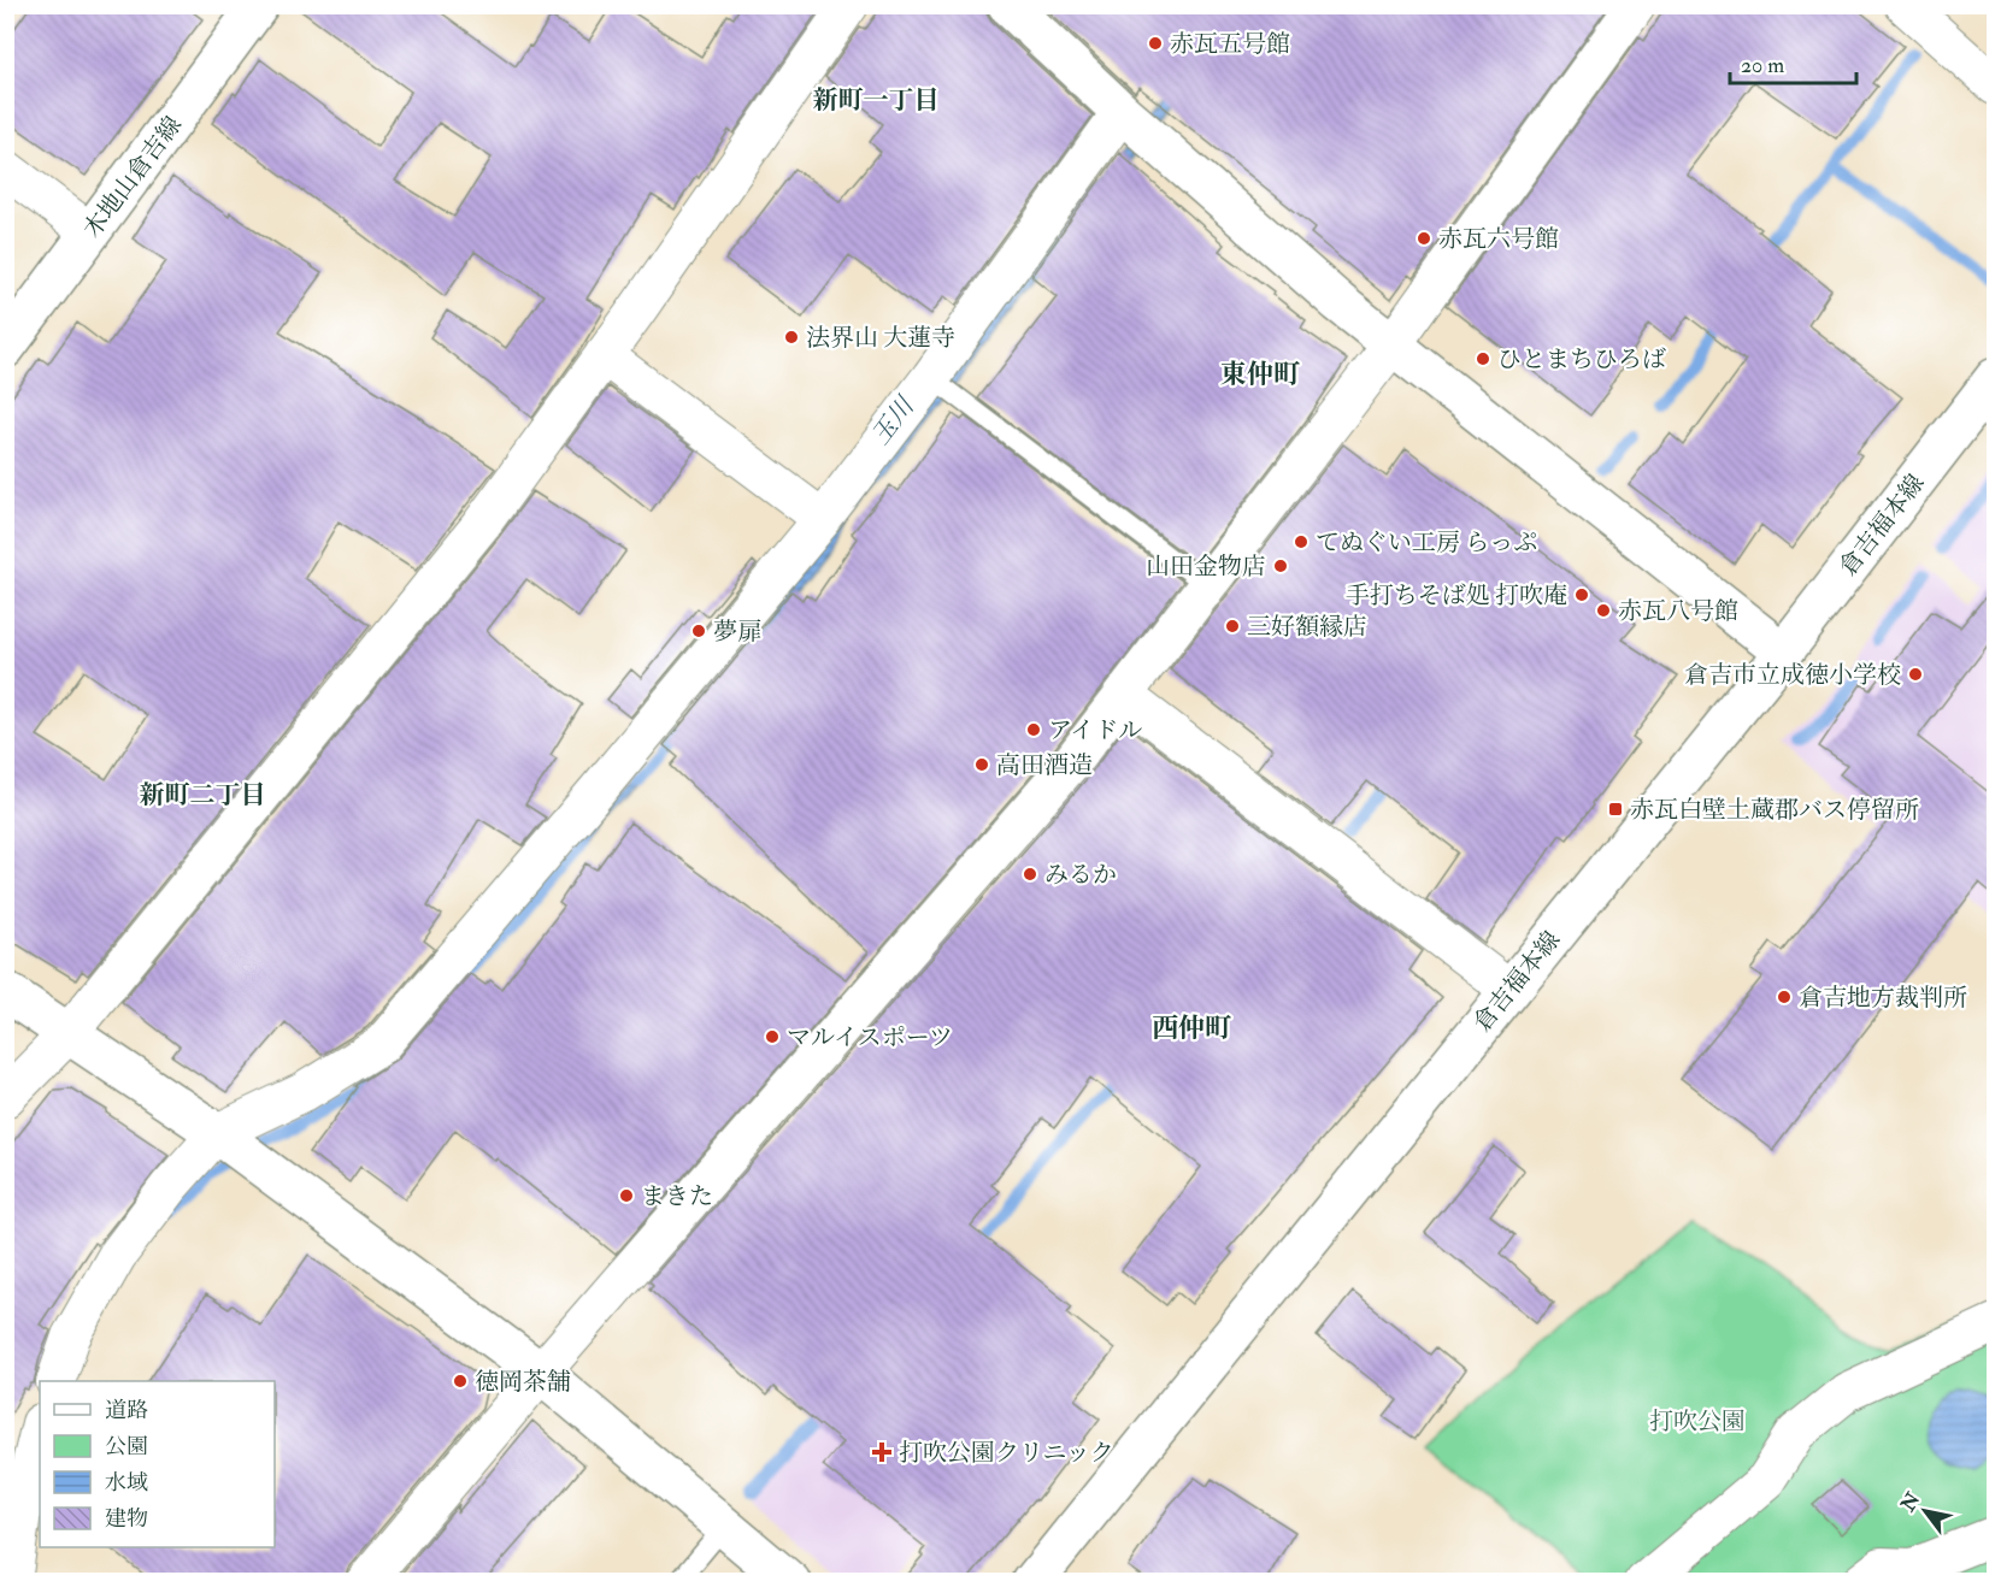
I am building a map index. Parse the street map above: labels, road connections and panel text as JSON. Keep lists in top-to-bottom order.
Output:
{
  "streets": {
    "street": ["木地山倉吉線", "倉吉福本線"]
  },
  "districts": [
    "新町一丁目",
    "東仲町",
    "新町二丁目",
    "西仲町"
  ],
  "water": ["玉川"],
  "parks": ["打吹公園"],
  "places": {
    "other": [
      "赤瓦五号館",
      "赤瓦六号館",
      "法界山 大蓮寺",
      "ひとまちひろば",
      "てぬぐい工房 らっぷ",
      "山田金物店",
      "手打ちそば処 打吹庵",
      "赤瓦八号館",
      "三好額縁店",
      "夢扉",
      "倉吉市立成徳小学校",
      "アイドル",
      "高田酒造",
      "みるか",
      "倉吉地方裁判所",
      "マルイスポーツ",
      "まきた",
      "徳岡茶舗"
    ],
    "transit": ["赤瓦白壁土蔵郡バス停留所"],
    "health": ["打吹公園クリニック"]
  },
  "legend": [
    "道路",
    "公園",
    "水域",
    "建物"
  ],
  "scale_bar": "20 m",
  "north": "top left"
}
